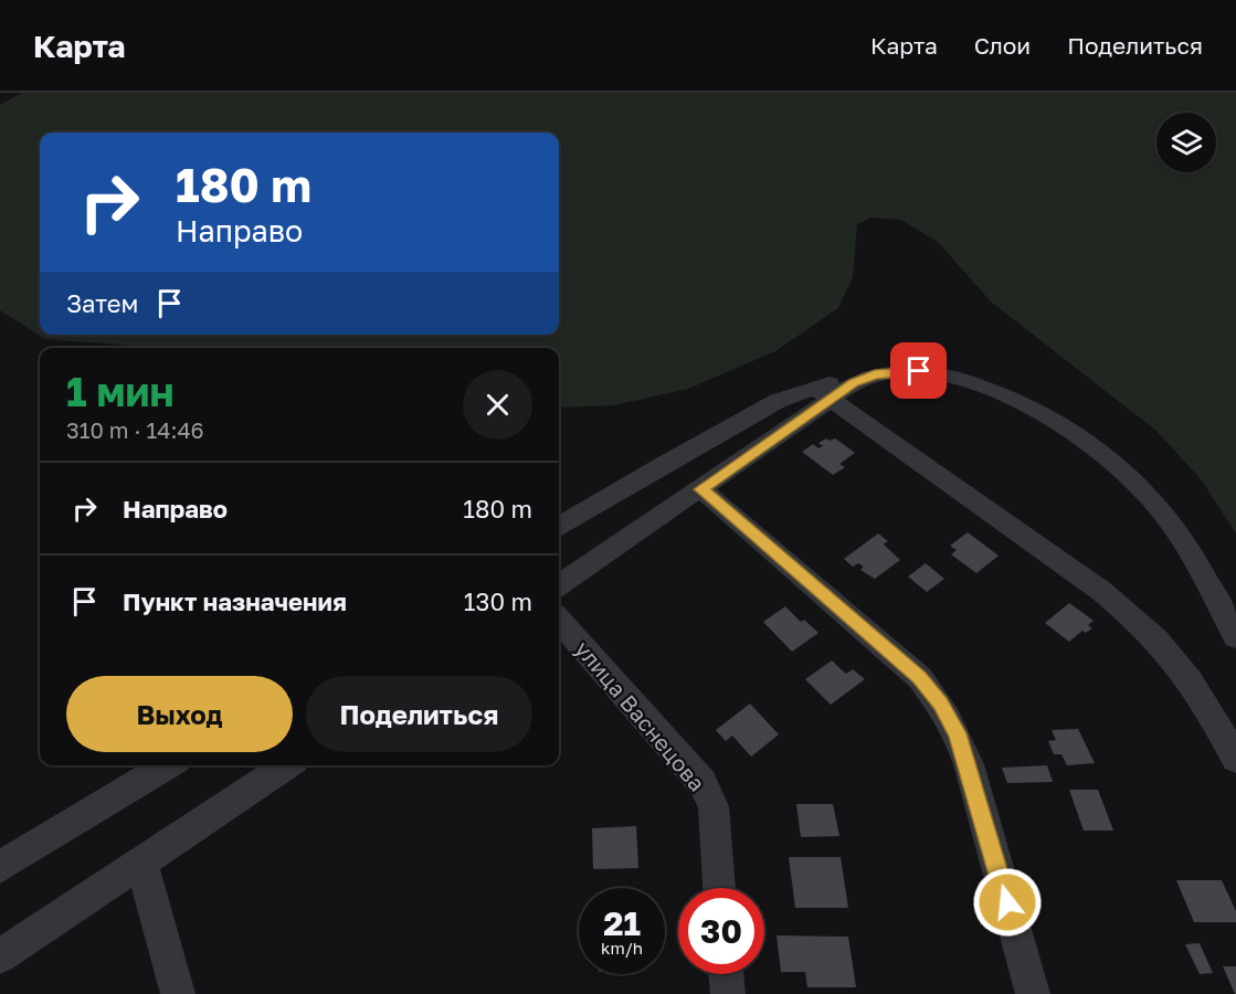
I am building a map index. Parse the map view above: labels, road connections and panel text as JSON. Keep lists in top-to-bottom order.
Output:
{
  "streets": {
    "street": ["улица Васнецова"]
  },
  "page": {
    "header": "Карта",
    "nav": ["Карта", "Слои", "Поделиться"],
    "turn": ["180 m", "Направо"],
    "then": "Затем",
    "heading": ["1 мин", "310 m · 14:46"],
    "list": [
      {
        "name": "Направо",
        "value": "180 m"
      },
      {
        "name": "Пункт назначения",
        "value": "130 m"
      }
    ],
    "buttons": ["Выход", "Поделиться"],
    "speed": "21 km/h",
    "limit": "30"
  }
}
